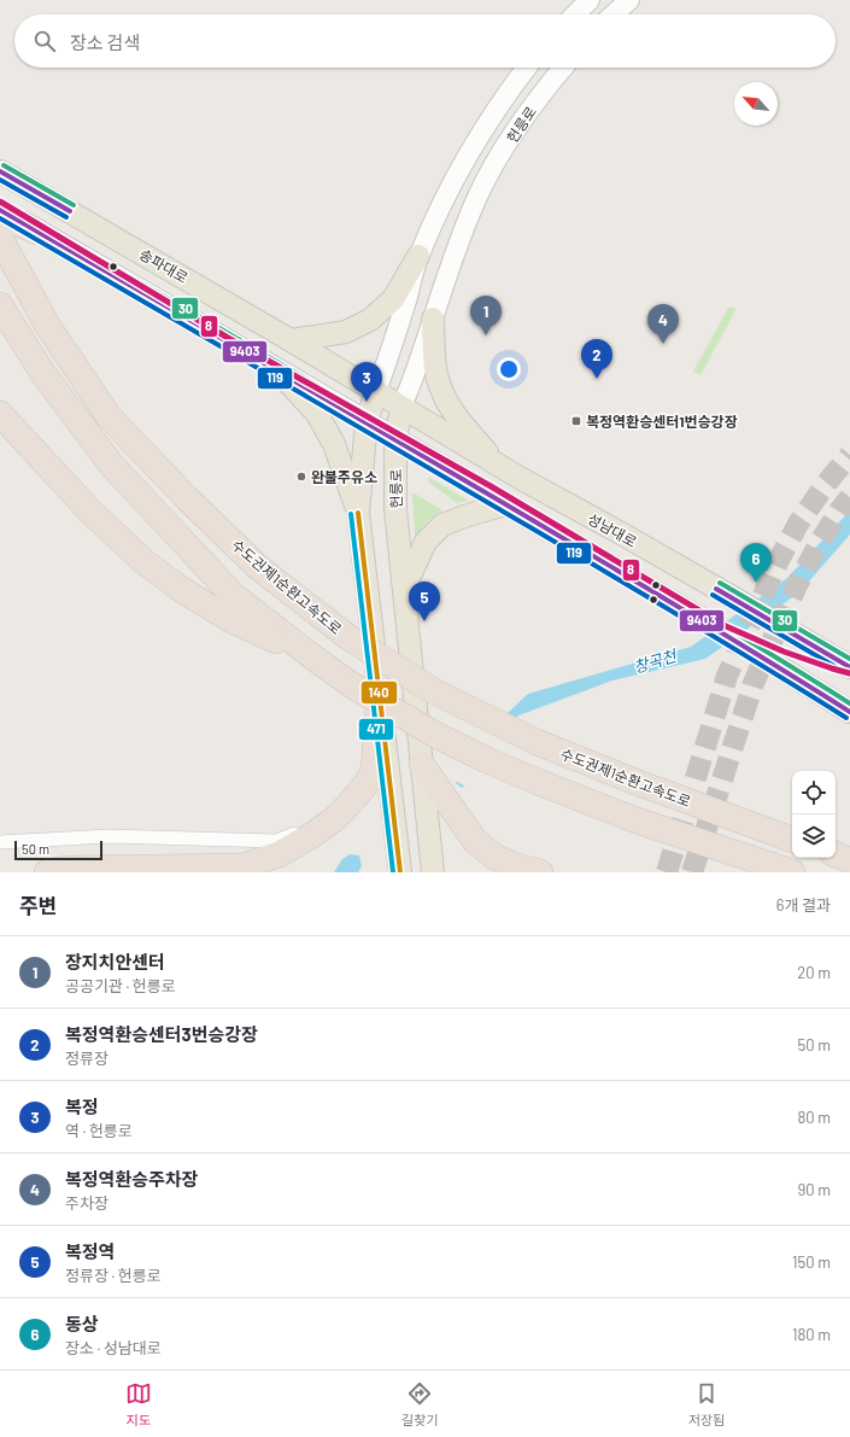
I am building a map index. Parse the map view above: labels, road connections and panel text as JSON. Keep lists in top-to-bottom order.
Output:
{
  "streets": {
    "highway": ["수도권제1순환고속도로"],
    "main road": ["헌릉로", "송파대로", "성남대로"]
  },
  "crossings": [
    ["헌릉로", "송파대로"],
    ["헌릉로", "성남대로"],
    ["송파대로", "성남대로"]
  ],
  "water": ["창곡천"],
  "places": {
    "transit": ["복정역환승센터1번승강장"],
    "other": ["완불주유소"]
  },
  "lines": [
    "transit line 30",
    "transit line 9403",
    "transit line 119",
    "transit line 8",
    "transit line 140",
    "transit line 471"
  ],
  "scale_bar": "50 m",
  "north": "top left",
  "page": {
    "search": "장소 검색",
    "pins": [
      "1",
      "4",
      "2",
      "3",
      "6",
      "5"
    ],
    "scale": "50 m",
    "heading": ["주변", "6개 결과"],
    "list": [
      {
        "mark": "1",
        "name": "장지치안센터",
        "note": "공공기관 · 헌릉로",
        "value": "20 m"
      },
      {
        "mark": "2",
        "name": "복정역환승센터3번승강장",
        "note": "정류장",
        "value": "50 m"
      },
      {
        "mark": "3",
        "name": "복정",
        "note": "역 · 헌릉로",
        "value": "80 m"
      },
      {
        "mark": "4",
        "name": "복정역환승주차장",
        "note": "주차장",
        "value": "90 m"
      },
      {
        "mark": "5",
        "name": "복정역",
        "note": "정류장 · 헌릉로",
        "value": "150 m"
      },
      {
        "mark": "6",
        "name": "동상",
        "note": "장소 · 성남대로",
        "value": "180 m"
      }
    ],
    "nav": ["지도", "길찾기", "저장됨"]
  }
}
